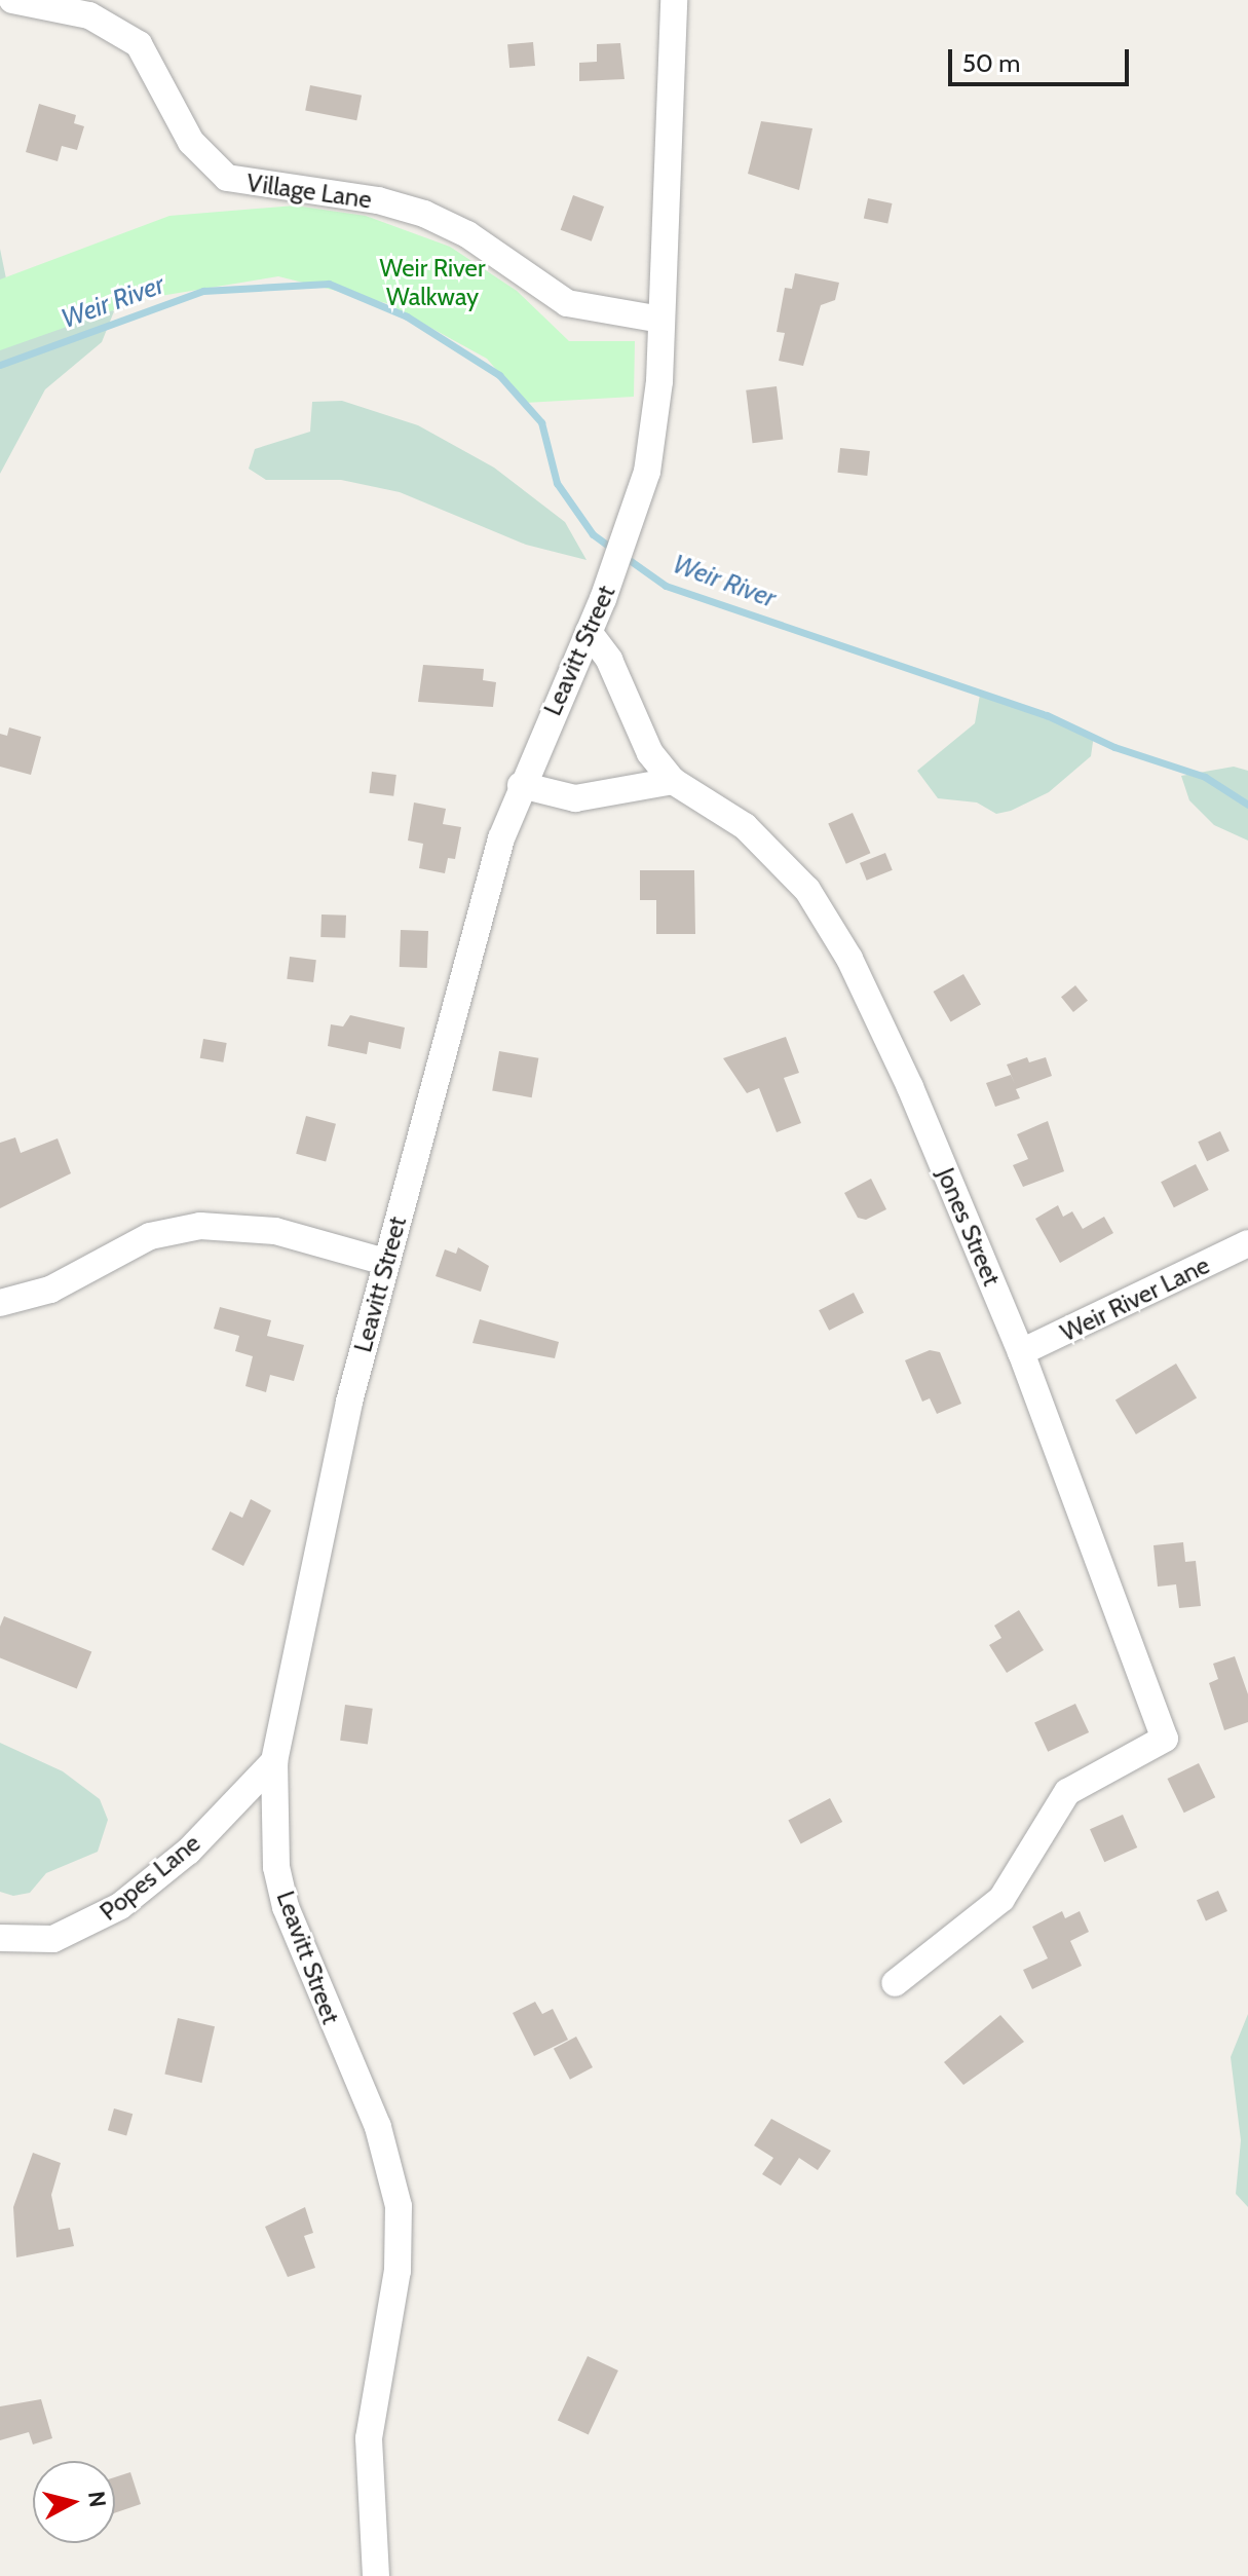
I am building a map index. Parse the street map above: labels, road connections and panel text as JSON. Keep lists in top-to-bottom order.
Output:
{
  "streets": {
    "street": [
      "Village Lane",
      "Leavitt Street",
      "Jones Street",
      "Weir River Lane",
      "Popes Lane"
    ]
  },
  "crossings": [
    ["Village Lane", "Leavitt Street"],
    ["Leavitt Street", "Jones Street"],
    ["Leavitt Street", "Popes Lane"],
    ["Jones Street", "Weir River Lane"]
  ],
  "water": ["Weir River"],
  "parks": ["Weir River Walkway"],
  "scale_bar": "50 m",
  "north": "right"
}
